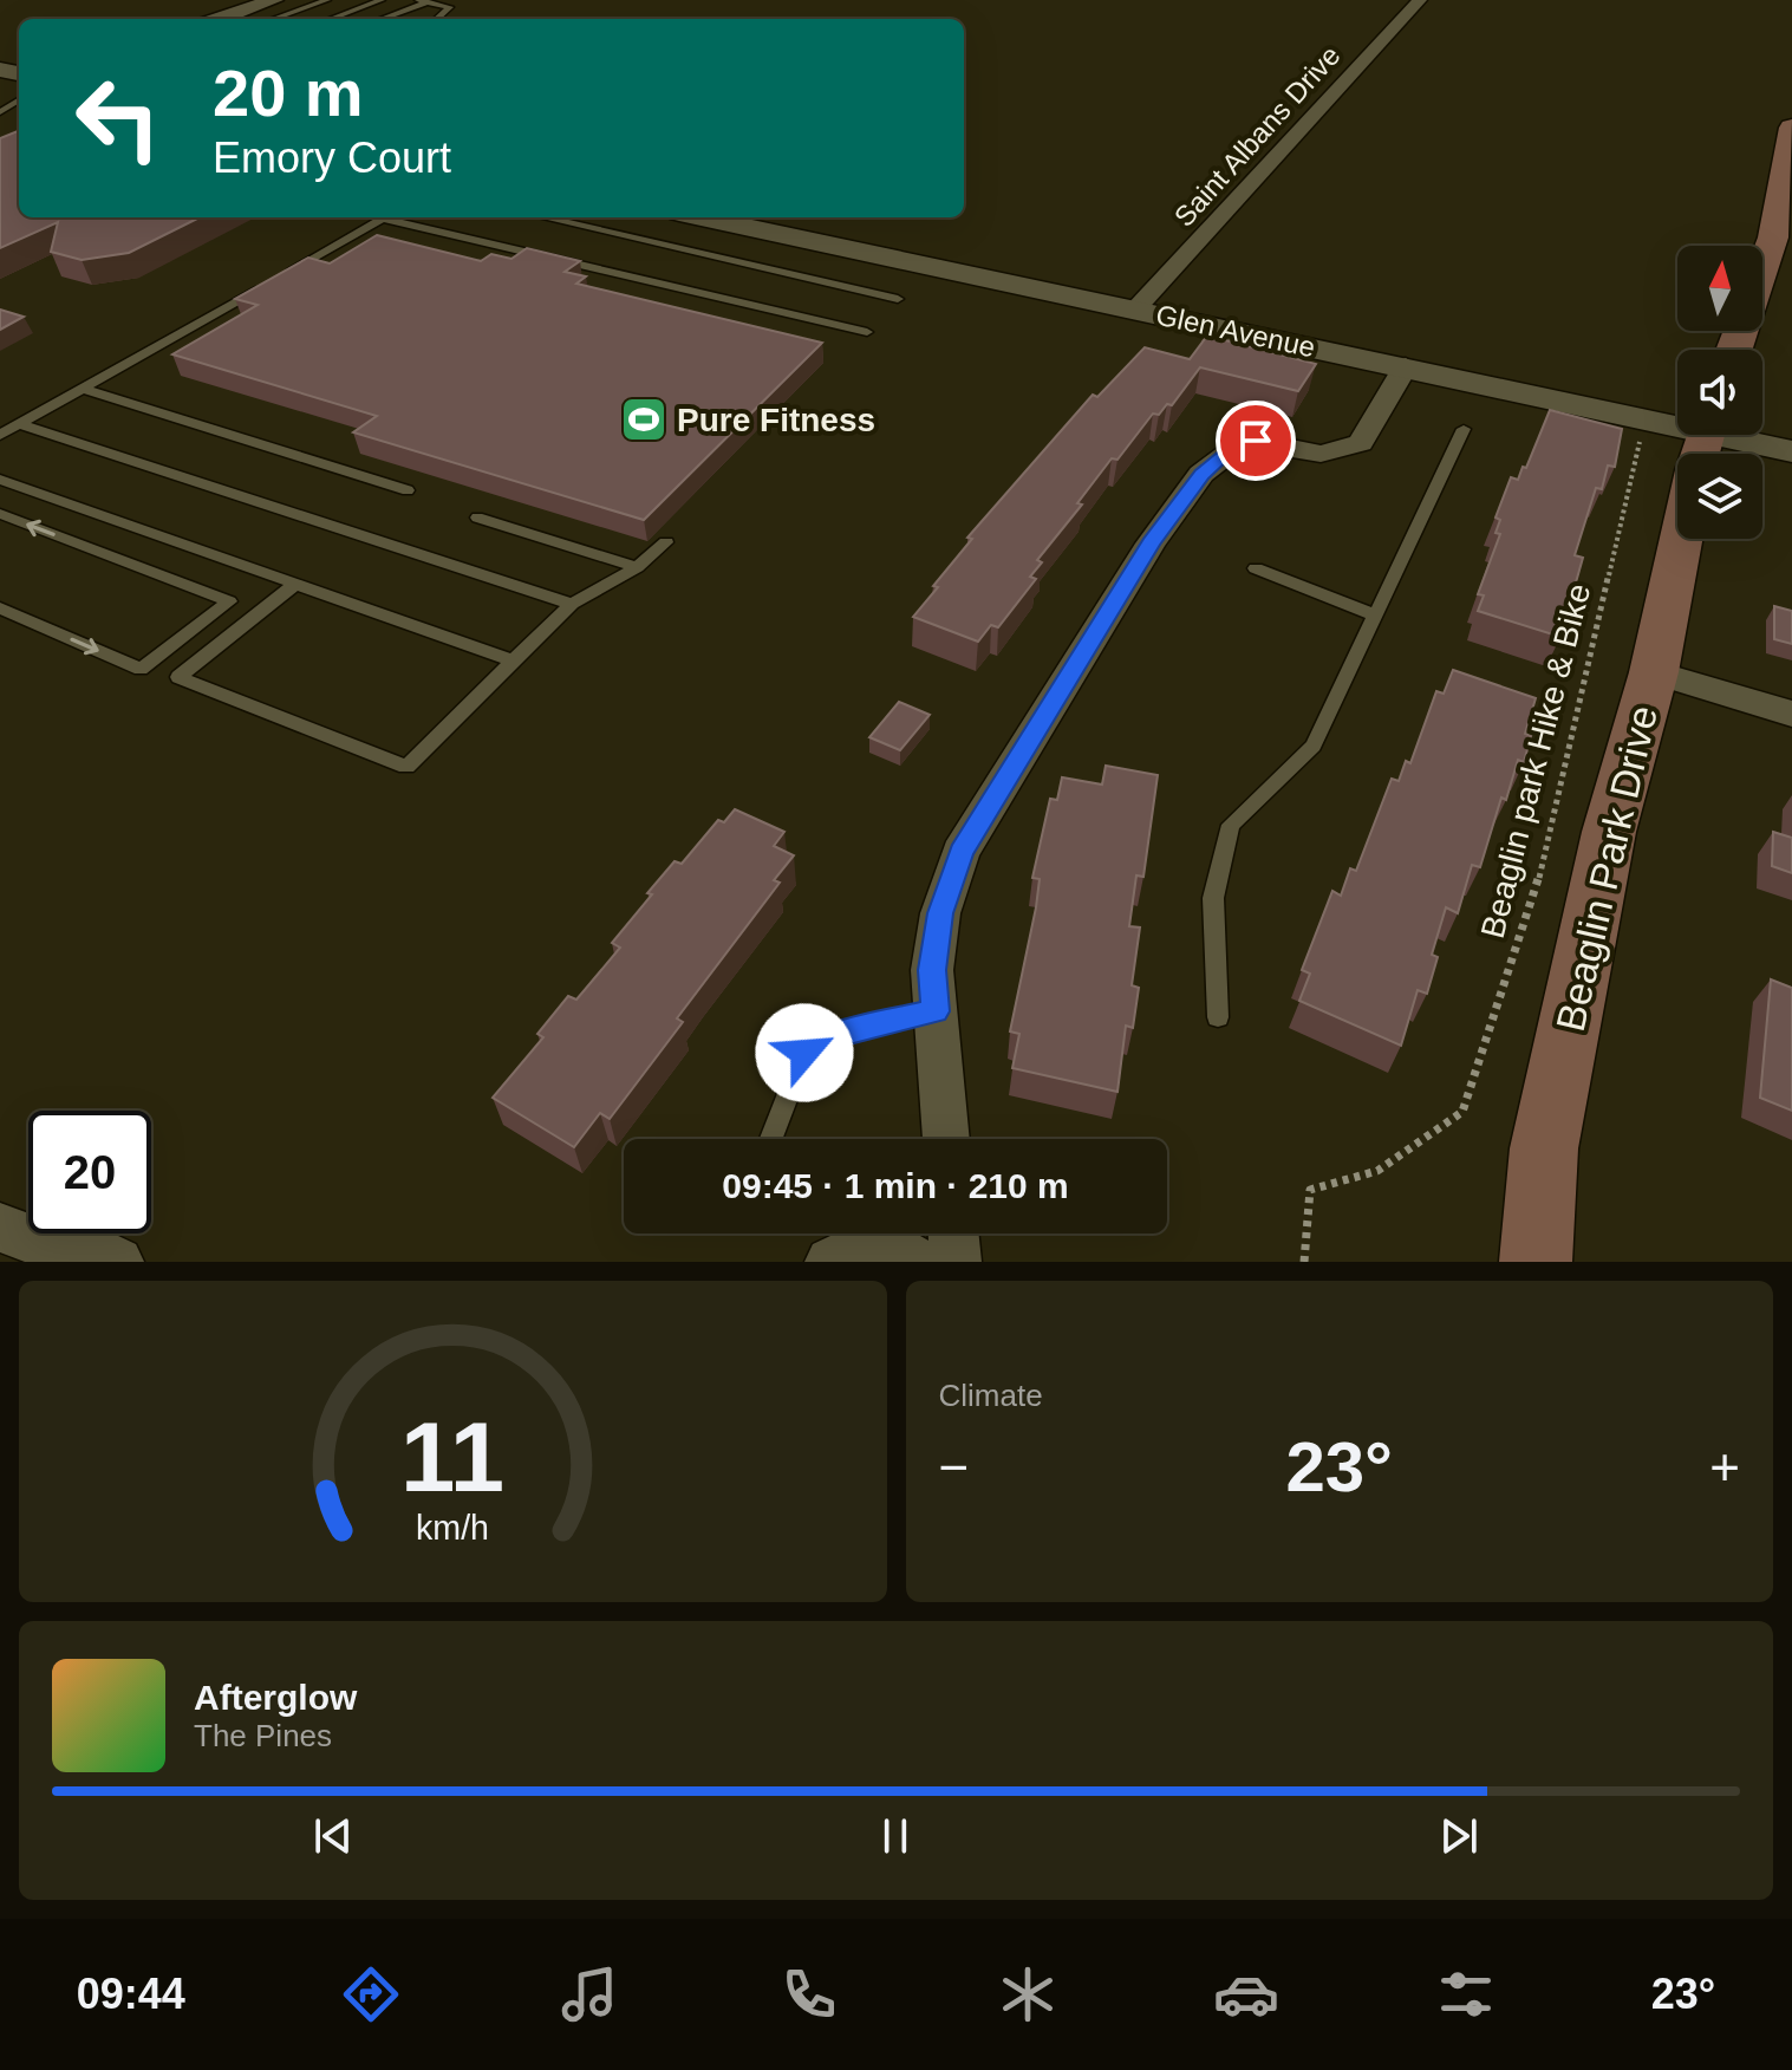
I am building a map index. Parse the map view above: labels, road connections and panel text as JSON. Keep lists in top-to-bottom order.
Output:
{
  "streets": {
    "main road": ["Beaglin Park Drive"],
    "street": ["Saint Albans Drive", "Glen Avenue"],
    "path": ["Beaglin park Hike & Bike"]
  },
  "crossings": [
    ["Saint Albans Drive", "Glen Avenue"],
    ["Glen Avenue", "Beaglin park Hike & Bike"],
    ["Glen Avenue", "Beaglin Park Drive"]
  ],
  "places": {
    "sports": ["Pure Fitness"]
  },
  "north": "top",
  "page": {
    "turn": ["20 m", "Emory Court"],
    "limit": "20",
    "trip": "09:45 · 1 min · 210 m",
    "tile": "Climate",
    "heat": ["−", "23°", "+"],
    "song": ["Afterglow", "The Pines"],
    "tabs": ["09:44", "23°"],
    "gauge": ["11", "km/h"]
  }
}
